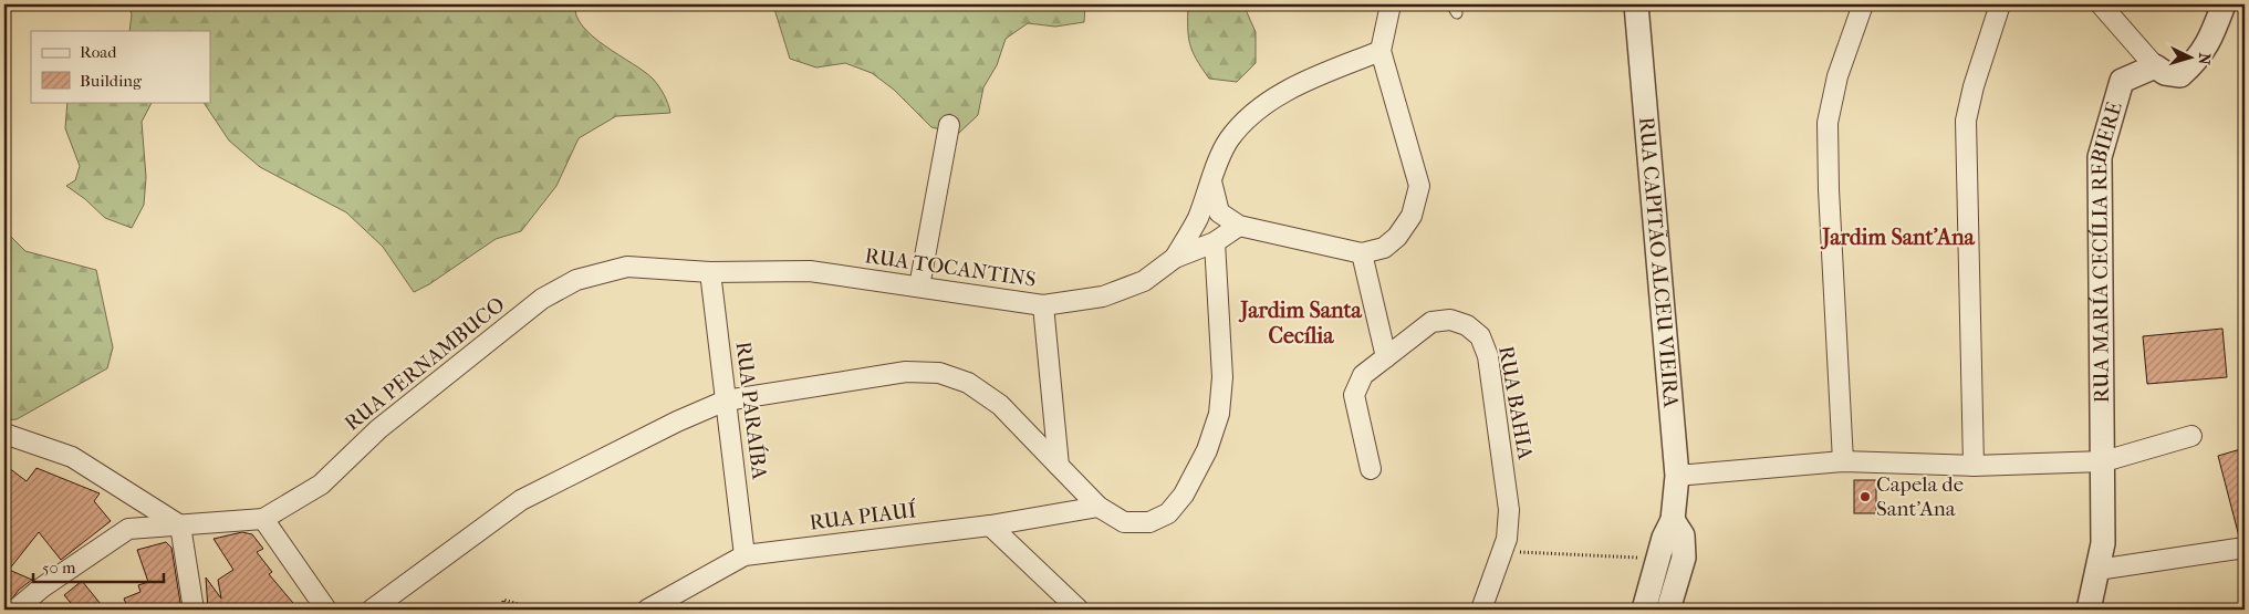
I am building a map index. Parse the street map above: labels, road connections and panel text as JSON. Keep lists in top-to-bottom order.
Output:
{
  "streets": {
    "street": [
      "RUA MARÍA CECÍLIA REBIERE",
      "RUA CAPITÃO ALCEU VIEIRA",
      "RUA TOCANTINS",
      "RUA PERNAMBUCO",
      "RUA BAHIA",
      "RUA PARAÍBA",
      "RUA PIAUÍ"
    ]
  },
  "crossings": [
    ["RUA TOCANTINS", "RUA PERNAMBUCO"],
    ["RUA TOCANTINS", "RUA PARAÍBA"],
    ["RUA PERNAMBUCO", "RUA PARAÍBA"],
    ["RUA PARAÍBA", "RUA PIAUÍ"]
  ],
  "districts": ["Jardim Sant'Ana", "Jardim Santa Cecília"],
  "places": ["Capela de Sant'Ana"],
  "legend": ["Road", "Building"],
  "scale_bar": "50 m",
  "north": "right"
}
